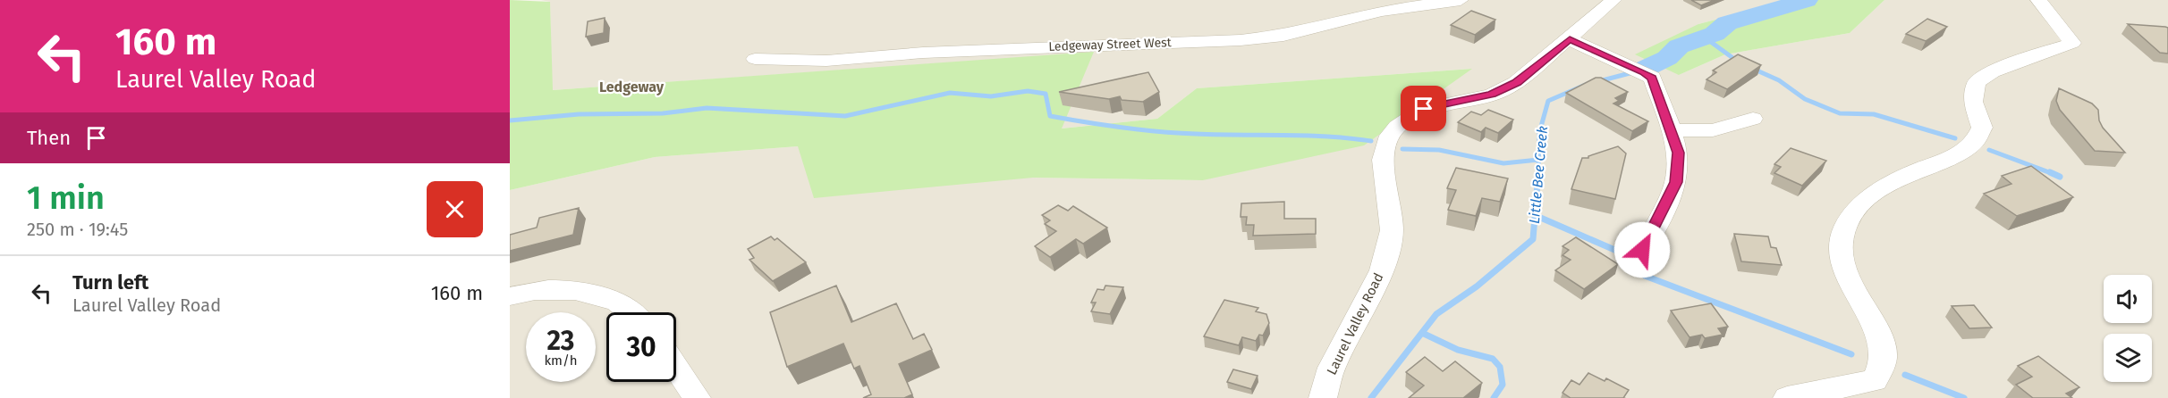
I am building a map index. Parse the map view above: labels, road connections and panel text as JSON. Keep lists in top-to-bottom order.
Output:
{
  "streets": {
    "street": ["Ledgeway Street West", "Laurel Valley Road"]
  },
  "districts": ["Ledgeway"],
  "water": ["Little Bee Creek"],
  "page": {
    "turn": ["160 m", "Laurel Valley Road"],
    "then": "Then",
    "heading": ["1 min", "250 m · 19:45"],
    "list": [
      {
        "name": "Turn left",
        "note": "Laurel Valley Road",
        "value": "160 m"
      }
    ],
    "speed": "23 km/h",
    "limit": "30"
  }
}
